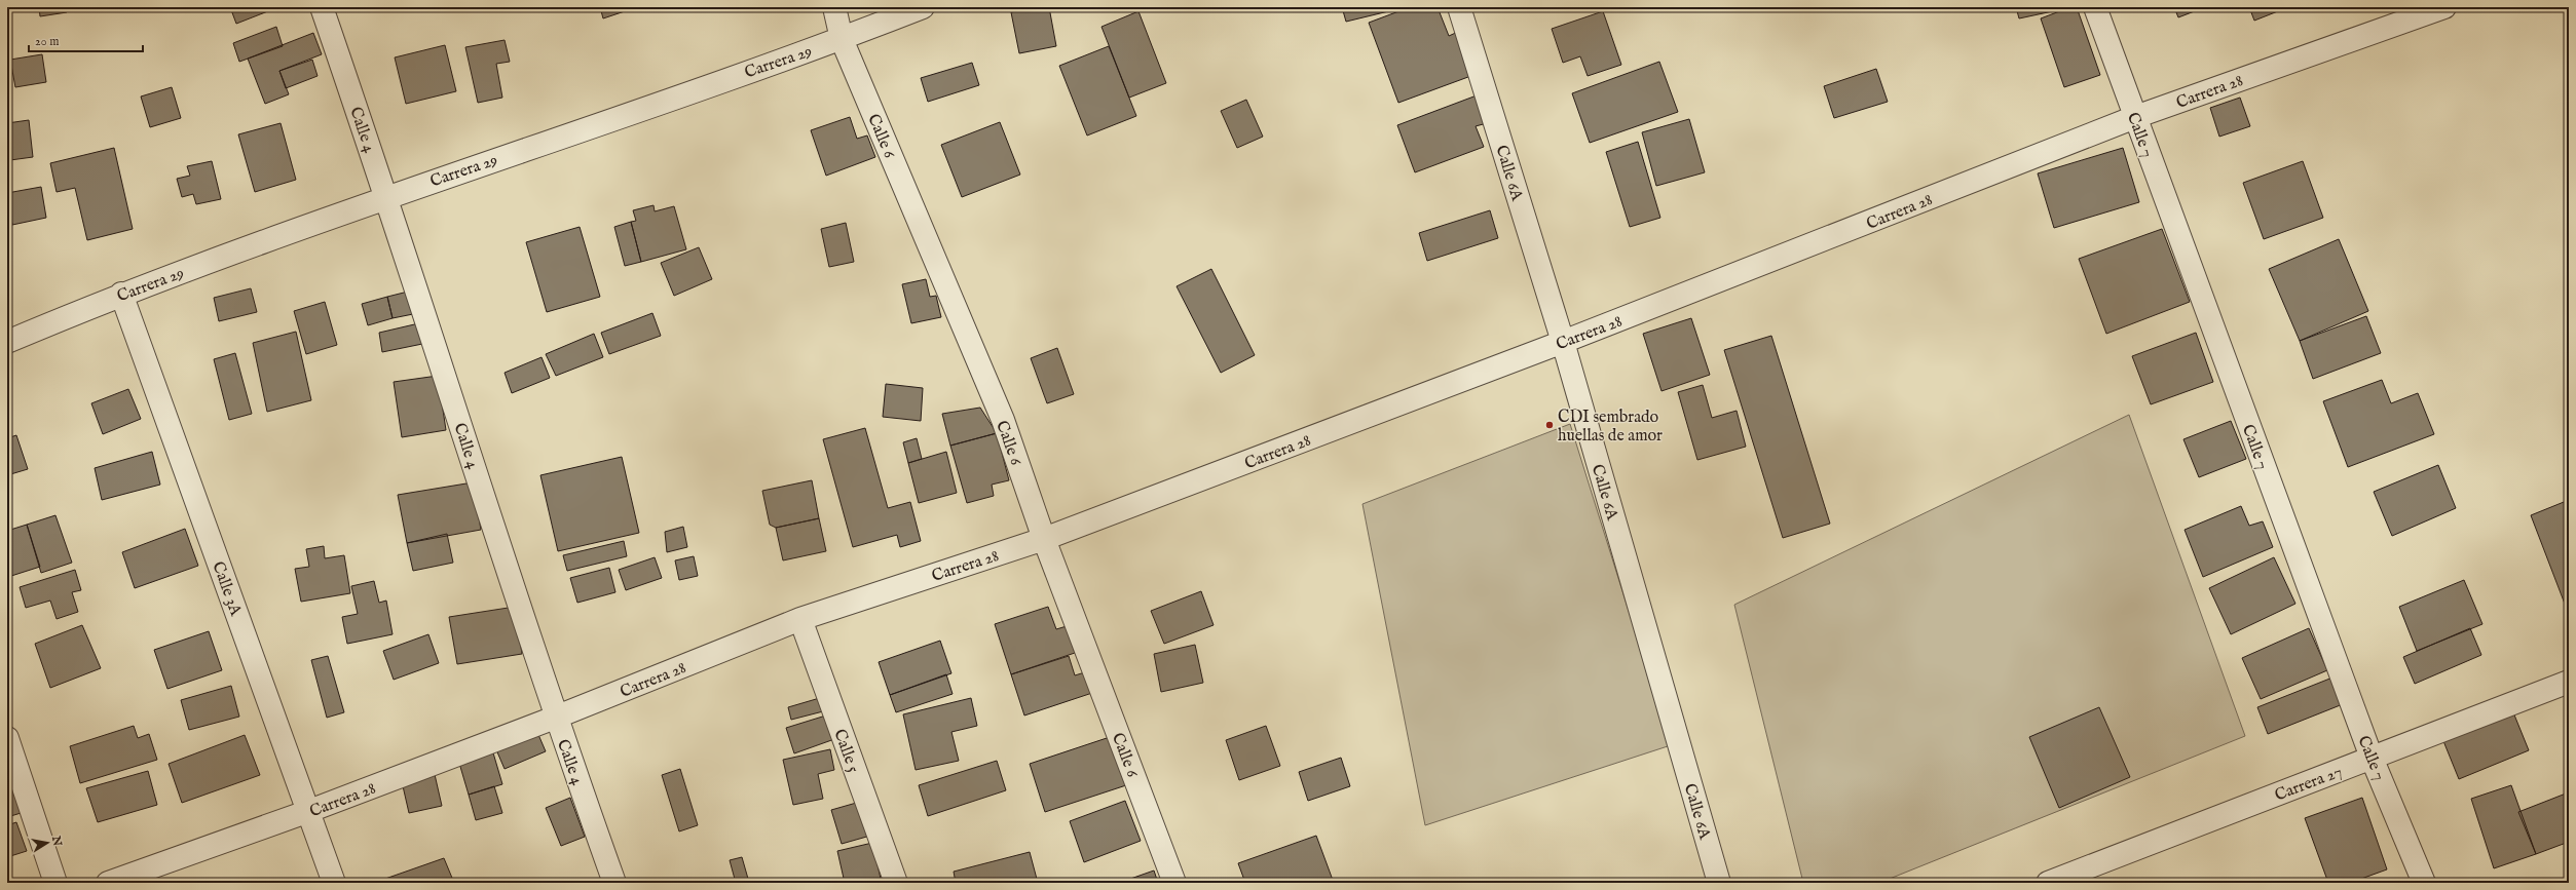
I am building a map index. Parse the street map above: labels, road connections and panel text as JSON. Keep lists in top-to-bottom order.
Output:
{
  "streets": {
    "street": [
      "Carrera 29",
      "Carrera 28",
      "Calle 4",
      "Calle 7",
      "Calle 6",
      "Calle 6A",
      "Calle 3A",
      "Calle 5",
      "Carrera 27"
    ]
  },
  "crossings": [
    ["Carrera 29", "Calle 4"],
    ["Carrera 29", "Calle 6"],
    ["Carrera 29", "Calle 3A"],
    ["Carrera 28", "Calle 4"],
    ["Carrera 28", "Calle 7"],
    ["Carrera 28", "Calle 6"],
    ["Carrera 28", "Calle 6A"],
    ["Carrera 28", "Calle 3A"],
    ["Carrera 28", "Calle 5"],
    ["Calle 7", "Carrera 27"]
  ],
  "places": ["CDI sembrado huellas de amor"],
  "scale_bar": "20 m",
  "north": "right"
}
